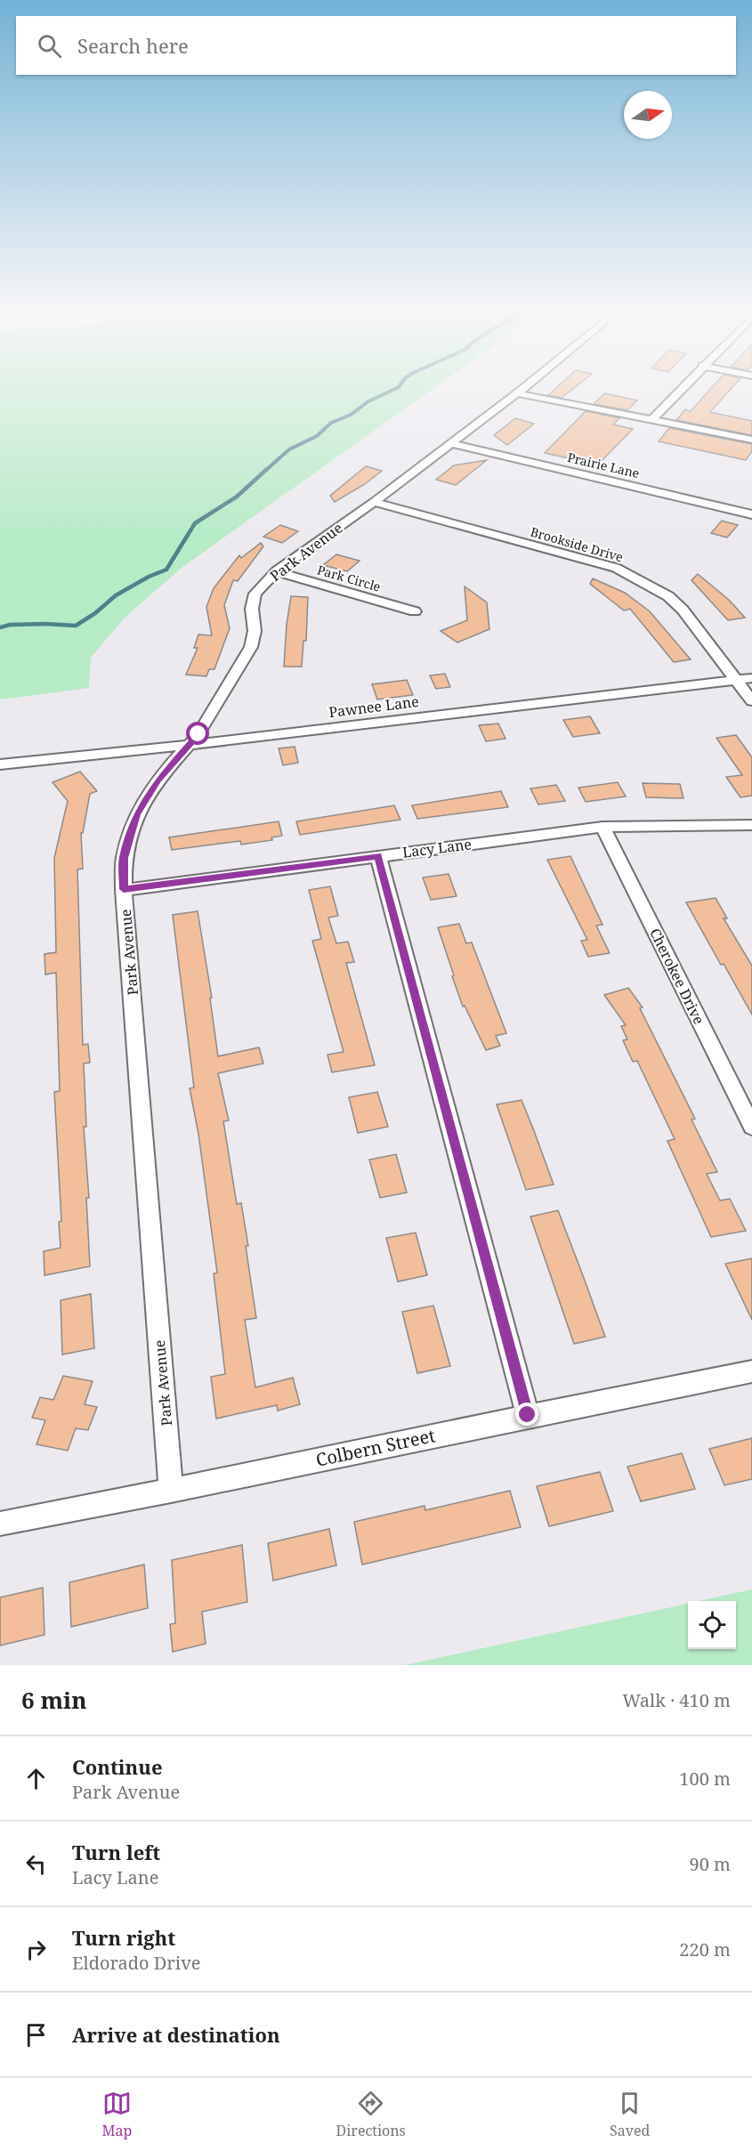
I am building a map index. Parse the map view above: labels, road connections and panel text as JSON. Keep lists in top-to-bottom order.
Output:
{
  "streets": {
    "street": [
      "Prairie Lane",
      "Brookside Drive",
      "Park Avenue",
      "Park Circle",
      "Pawnee Lane",
      "Lacy Lane",
      "Cherokee Drive",
      "Colbern Street"
    ]
  },
  "crossings": [
    ["Prairie Lane", "Park Avenue"],
    ["Brookside Drive", "Park Avenue"],
    ["Brookside Drive", "Pawnee Lane"],
    ["Park Avenue", "Park Circle"],
    ["Park Avenue", "Pawnee Lane"],
    ["Park Avenue", "Lacy Lane"],
    ["Park Avenue", "Colbern Street"],
    ["Lacy Lane", "Cherokee Drive"]
  ],
  "north": "right",
  "page": {
    "search": "Search here",
    "heading": ["6 min", "Walk · 410 m"],
    "list": [
      ["Continue", "Park Avenue", "100 m"],
      ["Turn left", "Lacy Lane", "90 m"],
      ["Turn right", "Eldorado Drive", "220 m"],
      "Arrive at destination"
    ],
    "nav": ["Map", "Directions", "Saved"]
  }
}
